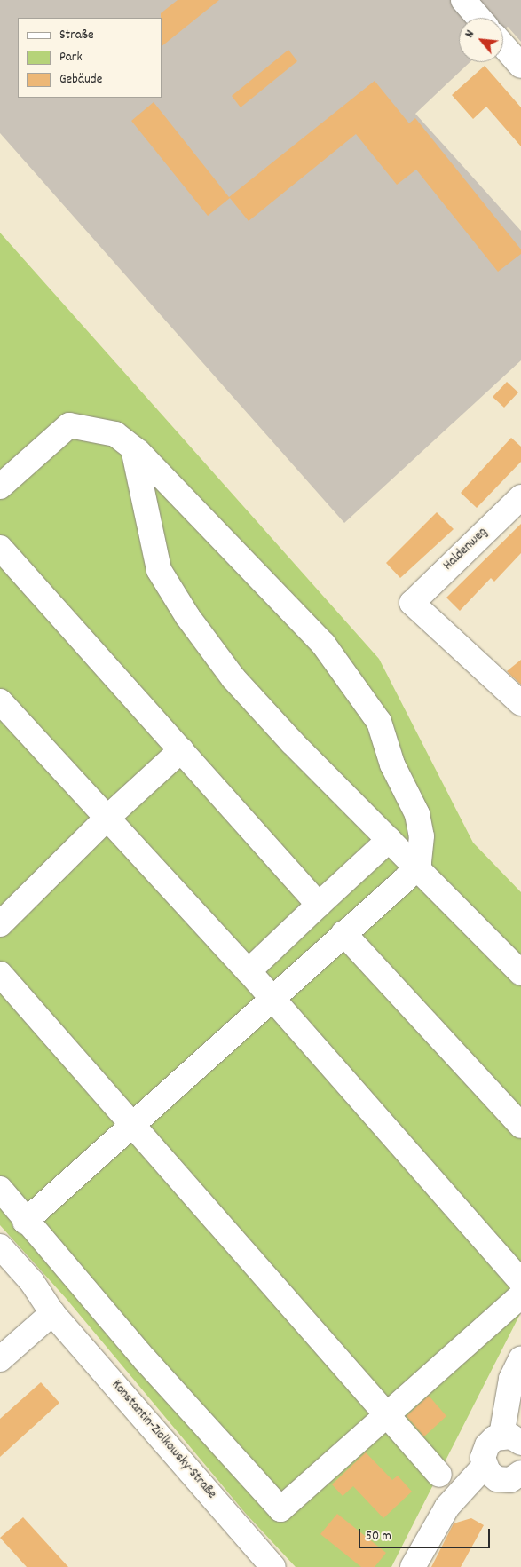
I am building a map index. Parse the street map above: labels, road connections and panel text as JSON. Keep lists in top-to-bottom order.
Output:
{
  "streets": {
    "street": ["Haldenweg", "Konstantin-Ziolkowsky-Straße"]
  },
  "legend": ["Straße", "Park", "Gebäude"],
  "scale_bar": "50 m",
  "north": "top left"
}
